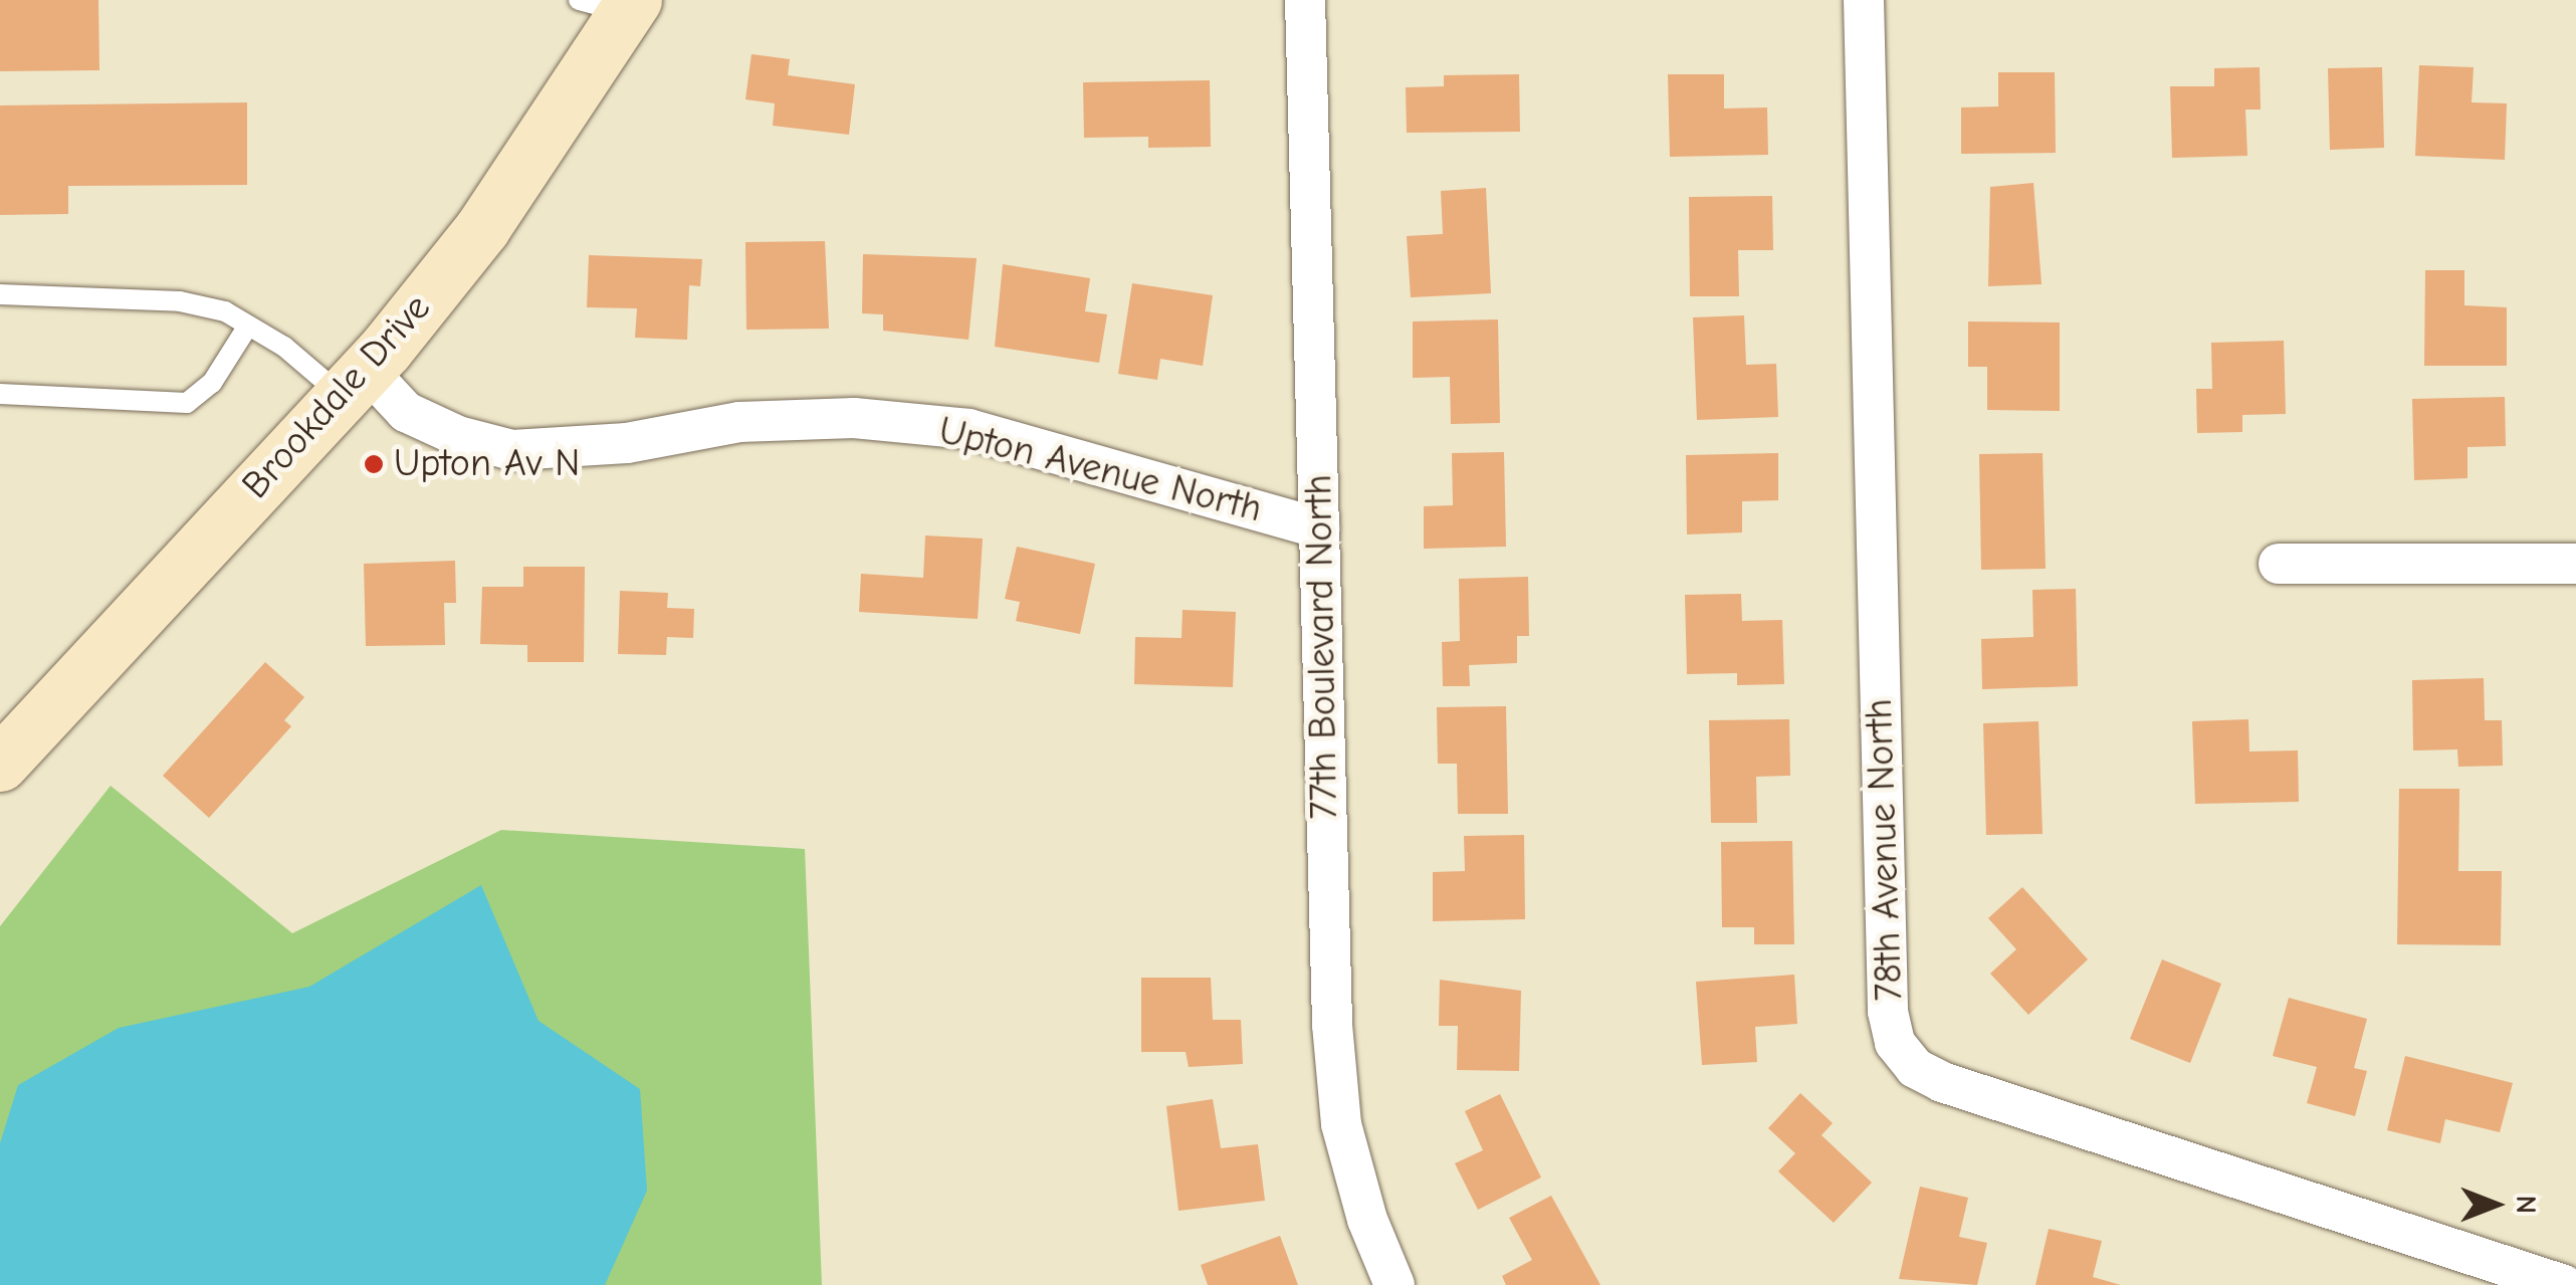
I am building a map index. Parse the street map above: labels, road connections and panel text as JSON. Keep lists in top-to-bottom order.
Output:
{
  "streets": {
    "street": [
      "Brookdale Drive",
      "Upton Avenue North",
      "77th Boulevard North",
      "78th Avenue North"
    ]
  },
  "crossings": [
    ["Brookdale Drive", "Upton Avenue North"],
    ["Upton Avenue North", "77th Boulevard North"]
  ],
  "places": ["Upton Av N"],
  "north": "right"
}
